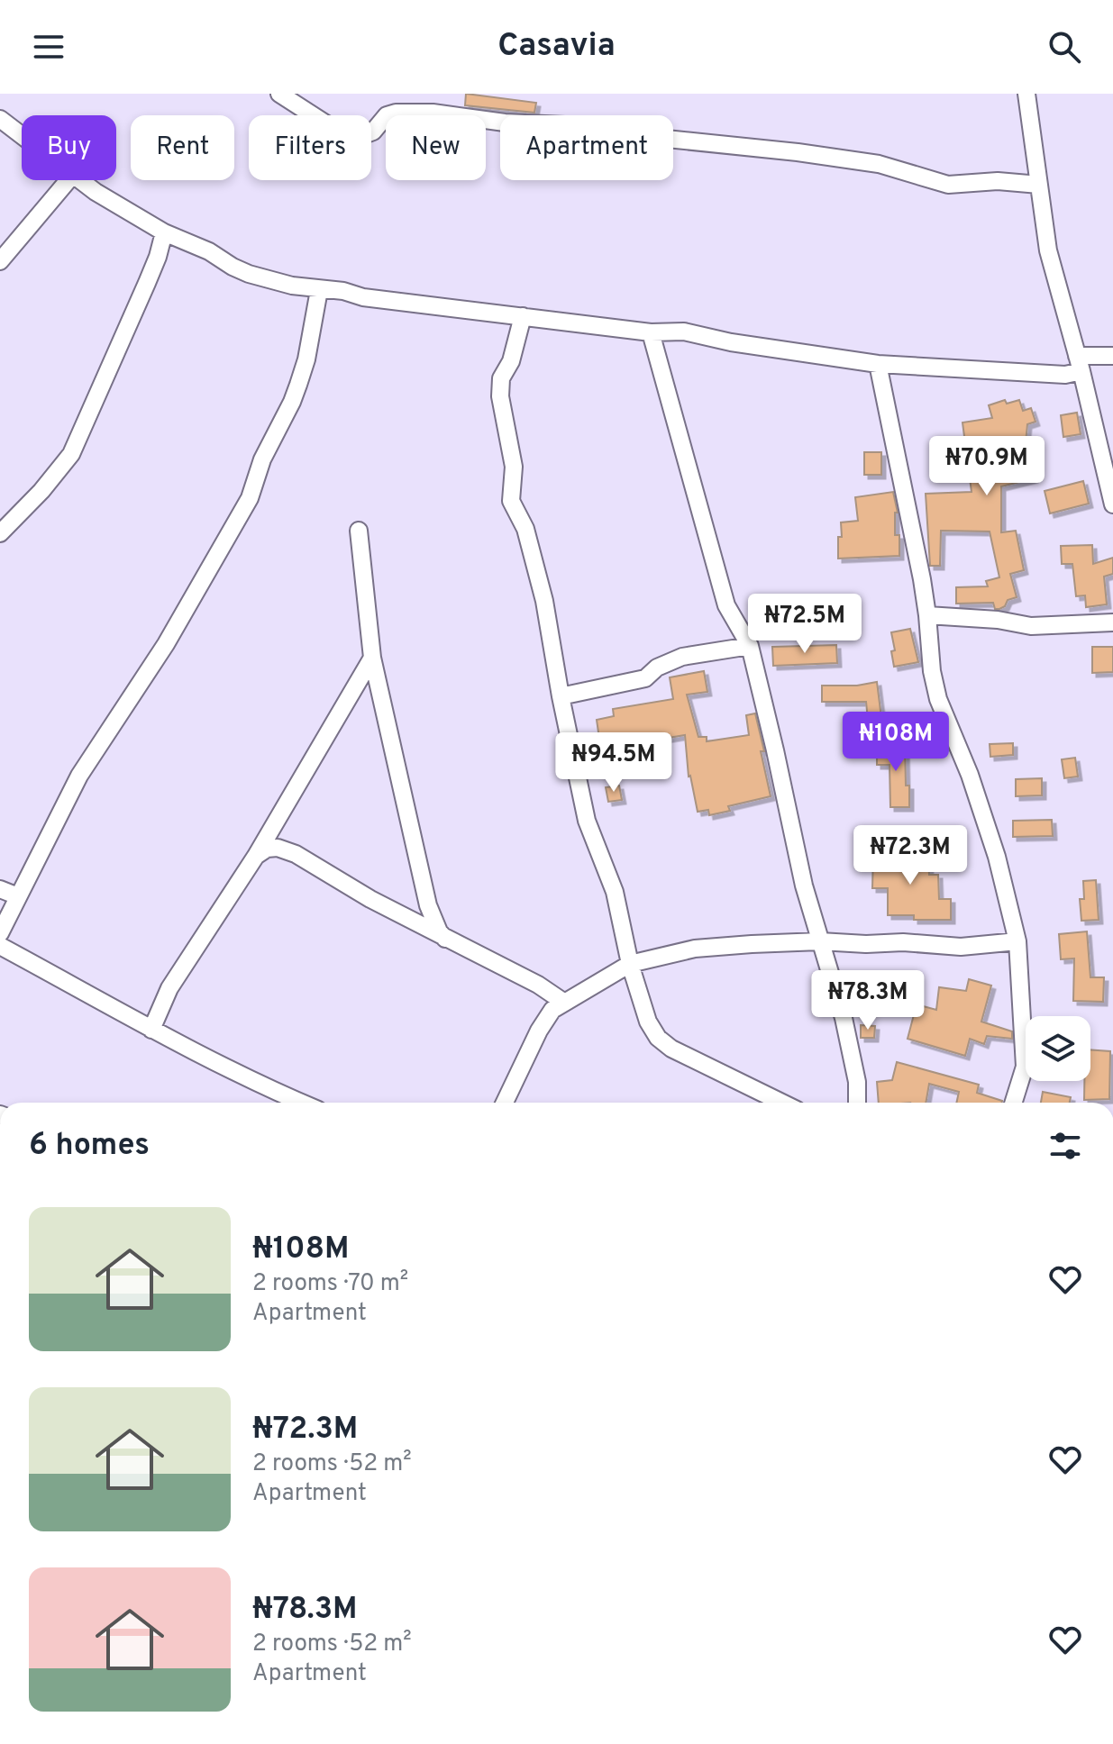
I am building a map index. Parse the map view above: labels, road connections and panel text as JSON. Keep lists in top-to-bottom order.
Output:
{
  "page": {
    "header": "Casavia",
    "chip": [
      "Buy",
      "Rent",
      "Filters",
      "New",
      "Apartment"
    ],
    "price": [
      "₦70.9M",
      "₦72.5M",
      "₦108M",
      "₦94.5M",
      "₦72.3M",
      "₦78.3M"
    ],
    "heading": "6 homes",
    "list": [
      {
        "name": "₦108M",
        "note": "2 rooms · 70 m² · Apartment"
      },
      {
        "name": "₦72.3M",
        "note": "2 rooms · 52 m² · Apartment"
      },
      {
        "name": "₦78.3M",
        "note": "2 rooms · 52 m² · Apartment"
      }
    ]
  }
}
